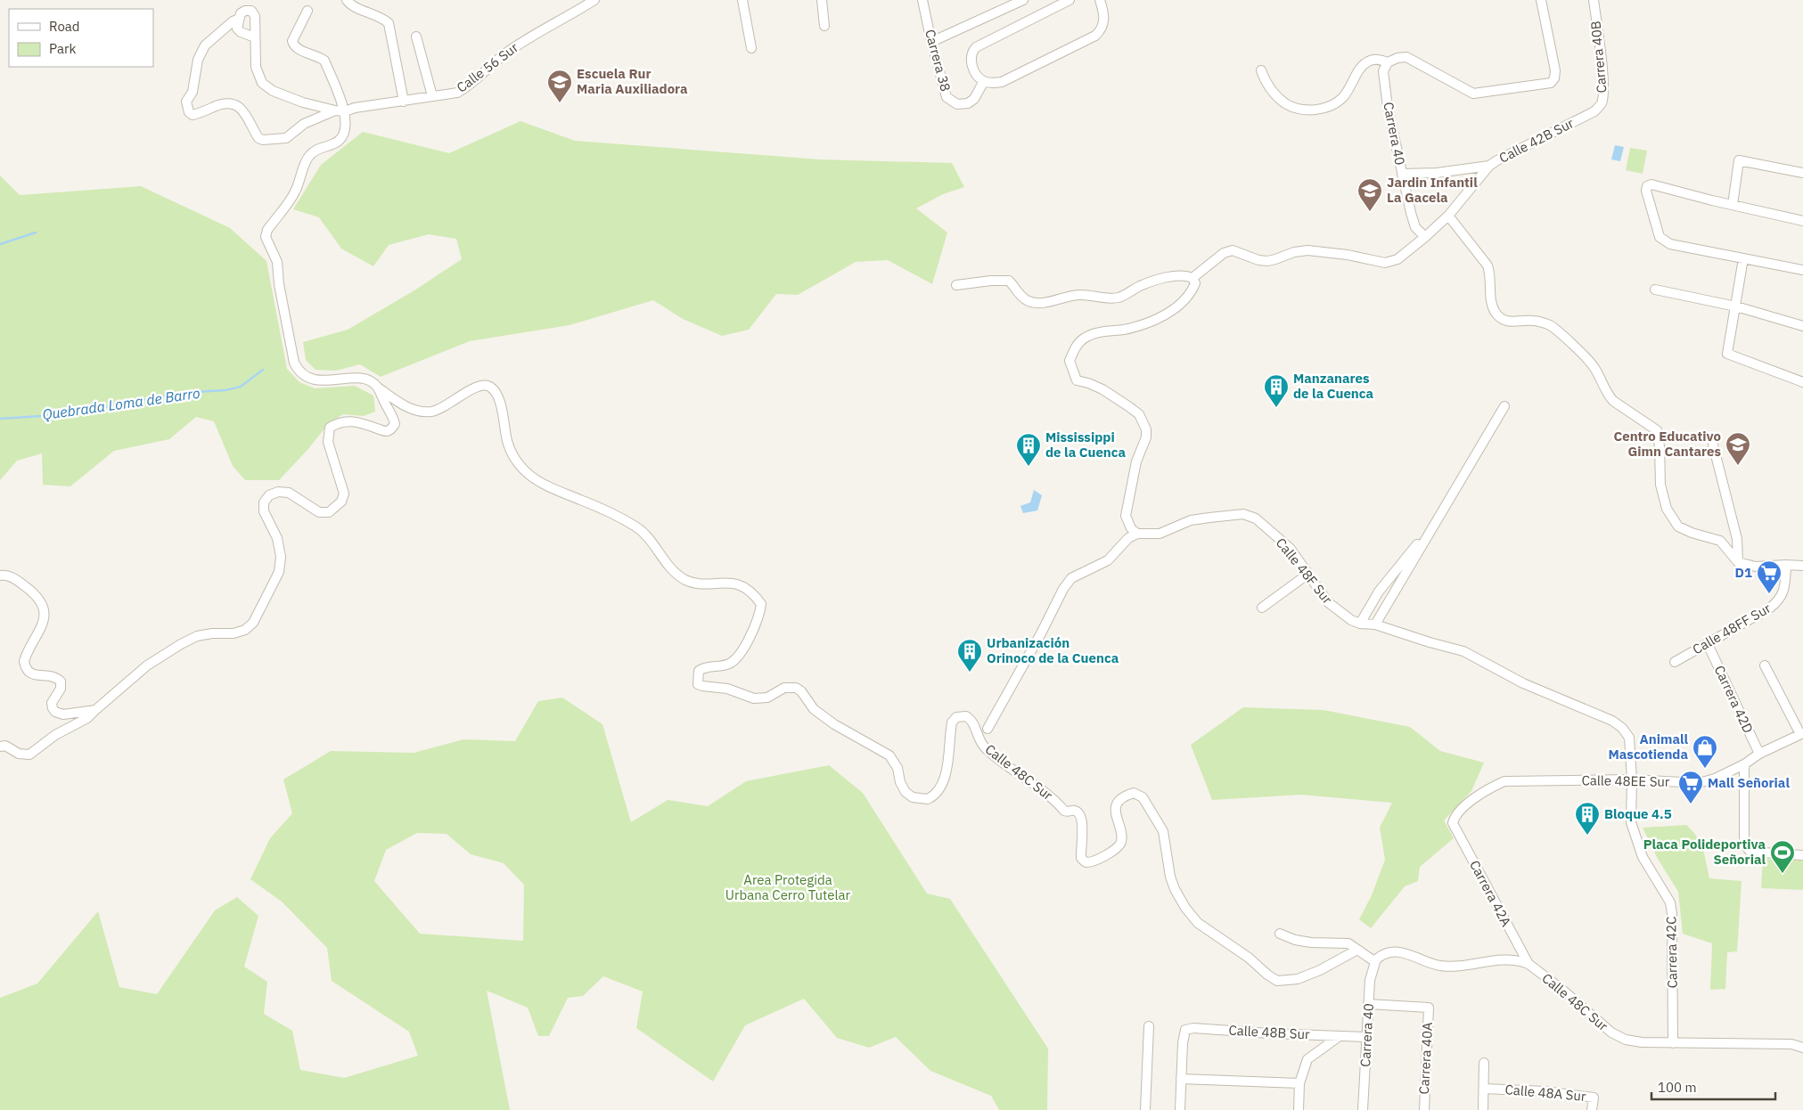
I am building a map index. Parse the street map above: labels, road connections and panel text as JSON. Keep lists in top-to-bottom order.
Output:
{
  "streets": {
    "street": [
      "Carrera 40B",
      "Carrera 38",
      "Calle 56 Sur",
      "Carrera 40",
      "Calle 42B Sur",
      "Calle 48F Sur",
      "Calle 48FF Sur",
      "Carrera 42D",
      "Calle 48C Sur",
      "Calle 48EE Sur",
      "Carrera 42A",
      "Carrera 42C",
      "Calle 48B Sur",
      "Carrera 40A",
      "Calle 48A Sur"
    ]
  },
  "crossings": [
    ["Carrera 40B", "Calle 42B Sur"],
    ["Carrera 40", "Calle 42B Sur"],
    ["Carrera 40", "Calle 48C Sur"],
    ["Carrera 40", "Calle 48B Sur"],
    ["Carrera 40", "Carrera 40A"],
    ["Calle 48F Sur", "Carrera 42C"],
    ["Calle 48FF Sur", "Carrera 42D"],
    ["Carrera 42D", "Calle 48EE Sur"],
    ["Calle 48C Sur", "Carrera 42A"],
    ["Calle 48C Sur", "Carrera 42C"],
    ["Calle 48EE Sur", "Carrera 42A"],
    ["Calle 48EE Sur", "Carrera 42C"]
  ],
  "water": ["Quebrada Loma de Barro"],
  "parks": ["Area Protegida Urbana Cerro Tutelar"],
  "places": {
    "school or university": ["Escuela Rur Maria Auxiliadora", "Jardin Infantil La Gacela", "Centro Educativo Gimn Cantares"],
    "building": [
      "Manzanares de la Cuenca",
      "Mississippi de la Cuenca",
      "Urbanización Orinoco de la Cuenca",
      "Bloque 4.5"
    ],
    "supermarket": ["D1", "Mall Señorial"],
    "shop": ["Animall Mascotienda"],
    "sports": ["Placa Polideportiva Señorial"]
  },
  "legend": ["Road", "Park"],
  "scale_bar": "100 m"
}
